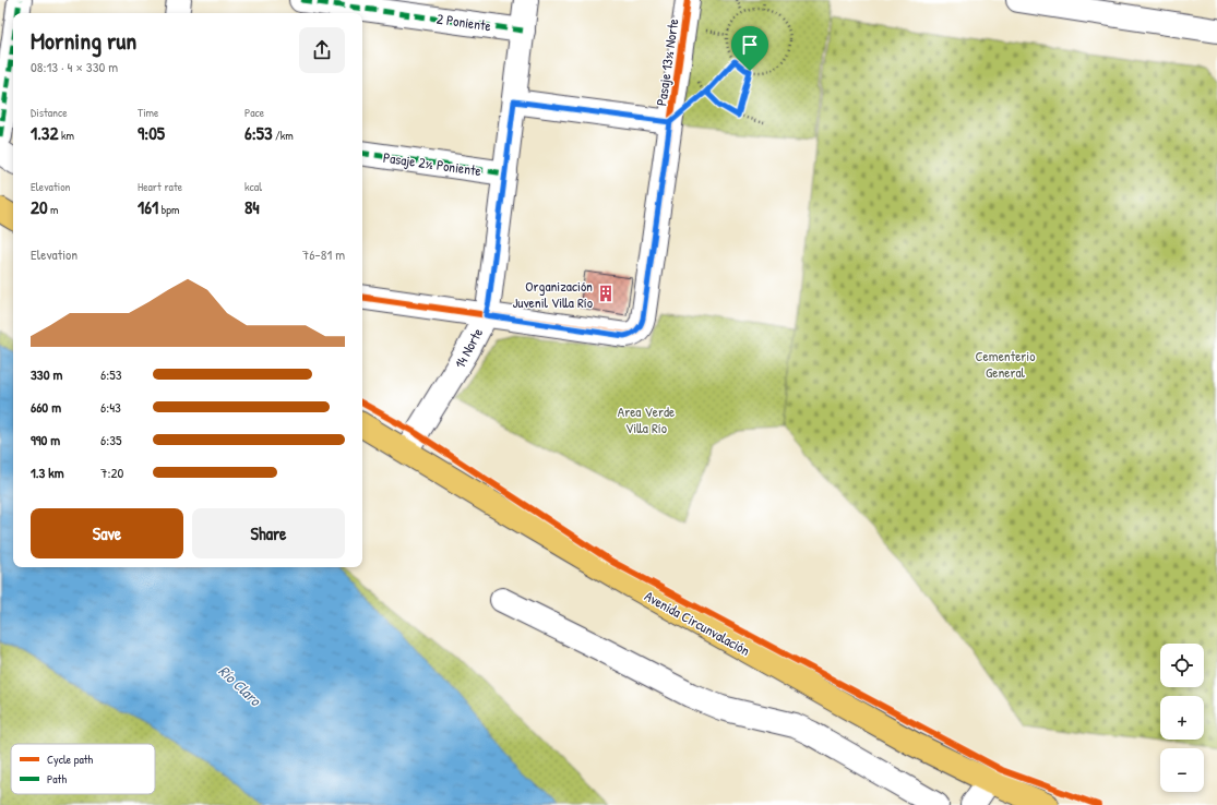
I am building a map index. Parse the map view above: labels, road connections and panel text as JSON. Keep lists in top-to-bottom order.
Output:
{
  "streets": {
    "main road": ["Avenida Circunvalación"],
    "street": [
      "2 Poniente",
      "Pasaje 13½ Norte",
      "Pasaje 2½ Poniente",
      "14 Norte"
    ]
  },
  "crossings": [
    ["2 Poniente", "14 Norte"],
    ["Pasaje 13½ Norte", "14 Norte"],
    ["Pasaje 2½ Poniente", "14 Norte"],
    ["14 Norte", "Avenida Circunvalación"]
  ],
  "water": ["Río Claro"],
  "parks": ["Cementerio General", "Area Verde Villa Río"],
  "places": {
    "building": ["Organización Juvenil Villa Río"]
  },
  "legend": ["Cycle path", "Path"],
  "page": {
    "heading": ["Morning run", "08:13 · 4 × 330 m"],
    "stats": [
      ["Distance", "1.32 km"],
      ["Time", "9:05"],
      ["Pace", "6:53 /km"],
      ["Elevation", "20 m"],
      ["Heart rate", "161 bpm"],
      ["kcal", "84"]
    ],
    "chart": ["Elevation", "76–81 m"],
    "list": [
      {
        "name": "330 m",
        "note": "6:53"
      },
      {
        "name": "660 m",
        "note": "6:43"
      },
      {
        "name": "990 m",
        "note": "6:35"
      },
      {
        "name": "1.3 km",
        "note": "7:20"
      }
    ],
    "buttons": ["Save", "Share"],
    "map_buttons": ["+", "−"]
  }
}
